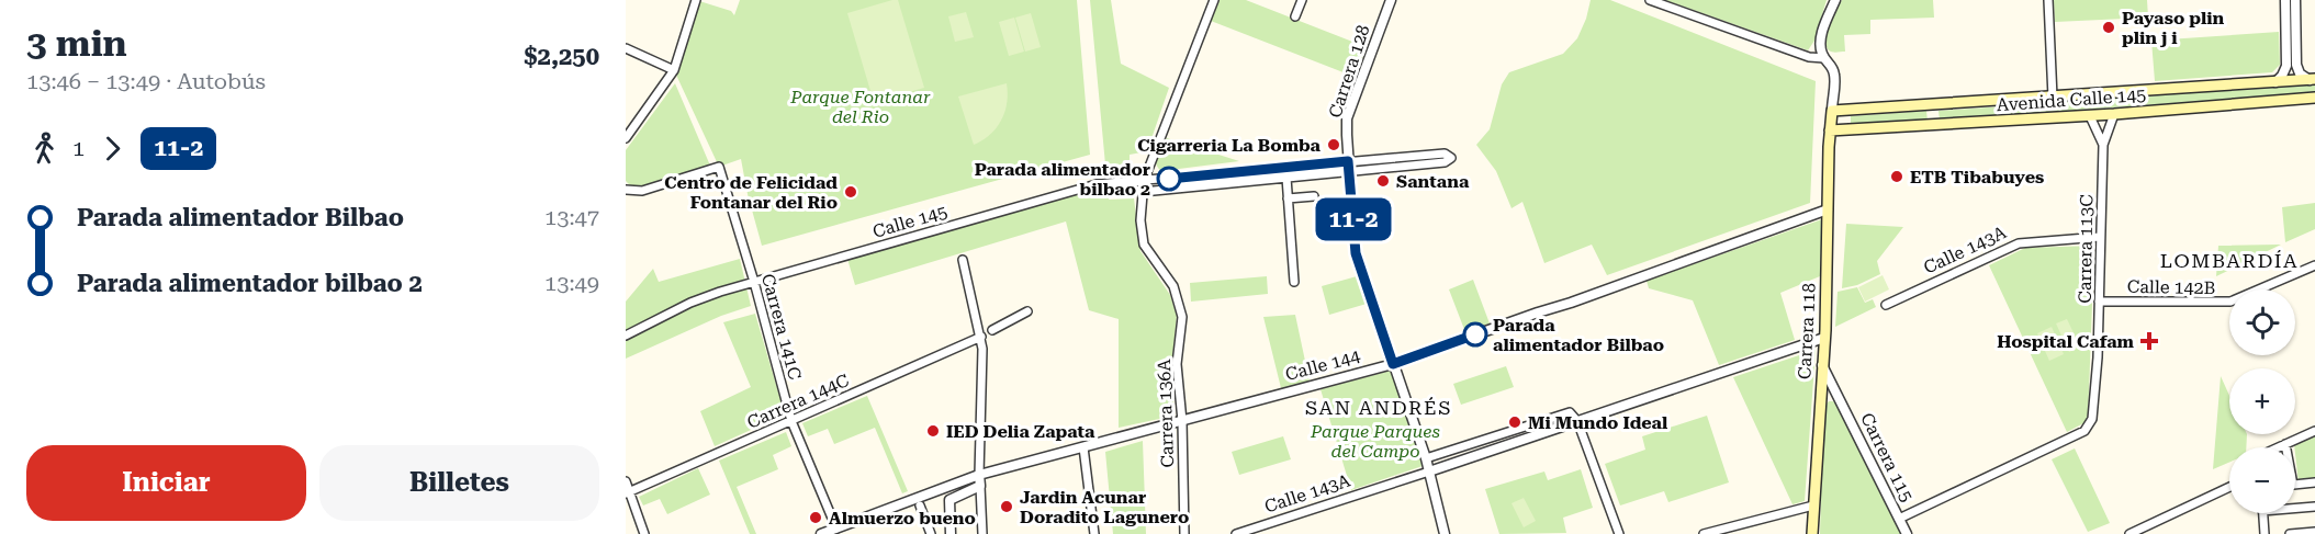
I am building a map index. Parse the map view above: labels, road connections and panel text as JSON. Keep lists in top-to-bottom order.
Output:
{
  "streets": {
    "main road": ["Avenida Calle 145", "Carrera 118"],
    "street": [
      "Carrera 128",
      "Calle 145",
      "Carrera 113C",
      "Calle 143A",
      "Calle 142B",
      "Carrera 141C",
      "Calle 144",
      "Carrera 144C",
      "Carrera 136A",
      "Carrera 115"
    ]
  },
  "crossings": [
    ["Carrera 128", "Calle 145"],
    ["Carrera 128", "Calle 143A"],
    ["Carrera 128", "Calle 144"],
    ["Avenida Calle 145", "Carrera 113C"],
    ["Avenida Calle 145", "Carrera 118"],
    ["Calle 145", "Carrera 141C"],
    ["Calle 145", "Carrera 136A"],
    ["Carrera 113C", "Calle 143A"],
    ["Carrera 113C", "Calle 142B"],
    ["Carrera 113C", "Carrera 115"],
    ["Calle 143A", "Carrera 118"],
    ["Carrera 141C", "Calle 144"],
    ["Carrera 141C", "Carrera 144C"],
    ["Carrera 118", "Calle 144"],
    ["Carrera 118", "Carrera 115"],
    ["Calle 144", "Carrera 136A"]
  ],
  "districts": ["LOMBARDÍA", "SAN ANDRÉS"],
  "parks": ["Parque Fontanar del Rio", "Parque Parques del Campo"],
  "places": {
    "other": [
      "Payaso plin plin j i",
      "Cigarreria La Bomba",
      "ETB Tibabuyes",
      "Parada alimentador bilbao 2",
      "Santana",
      "Centro de Felicidad Fontanar del Rio",
      "Parada alimentador Bilbao",
      "Mi Mundo Ideal",
      "IED Delia Zapata",
      "Jardin Acunar Doradito Lagunero",
      "Almuerzo bueno"
    ],
    "health": ["Hospital Cafam"]
  },
  "lines": ["bus line 11-2"],
  "page": {
    "heading": ["3 min", "13:46 – 13:49 · Autobús", "$2,250"],
    "on_map": "11-2",
    "legs": ["1", "11-2"],
    "list": [
      {
        "name": "Parada alimentador Bilbao",
        "value": "13:47"
      },
      {
        "name": "Parada alimentador bilbao 2",
        "value": "13:49"
      }
    ],
    "map_buttons": ["+", "−"],
    "buttons": ["Iniciar", "Billetes"]
  }
}
